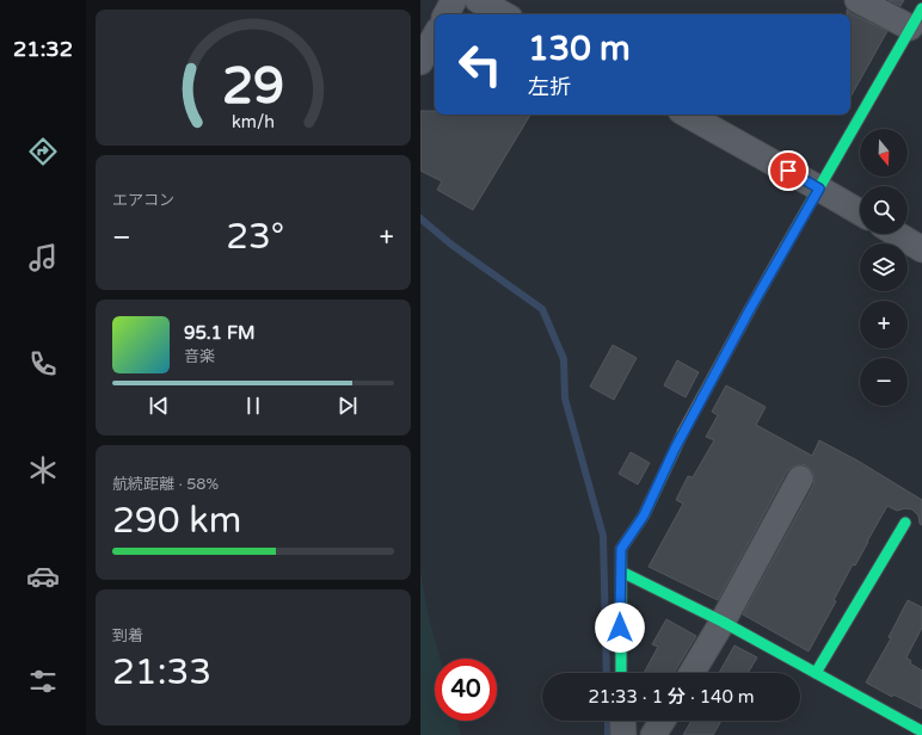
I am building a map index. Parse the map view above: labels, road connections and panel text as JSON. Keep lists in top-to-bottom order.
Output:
{
  "north": "bottom",
  "page": {
    "tabs": "21:32",
    "turn": ["130 m", "左折"],
    "map_buttons": ["+", "−"],
    "tile": [
      "エアコン",
      ["航続距離 · 58%", "290 km"],
      ["到着", "21:33"]
    ],
    "heat": ["−", "23°", "+"],
    "song": ["95.1 FM", "音楽"],
    "limit": "40",
    "trip": "21:33 · 1 分 · 140 m",
    "gauge": ["29", "km/h"]
  }
}
